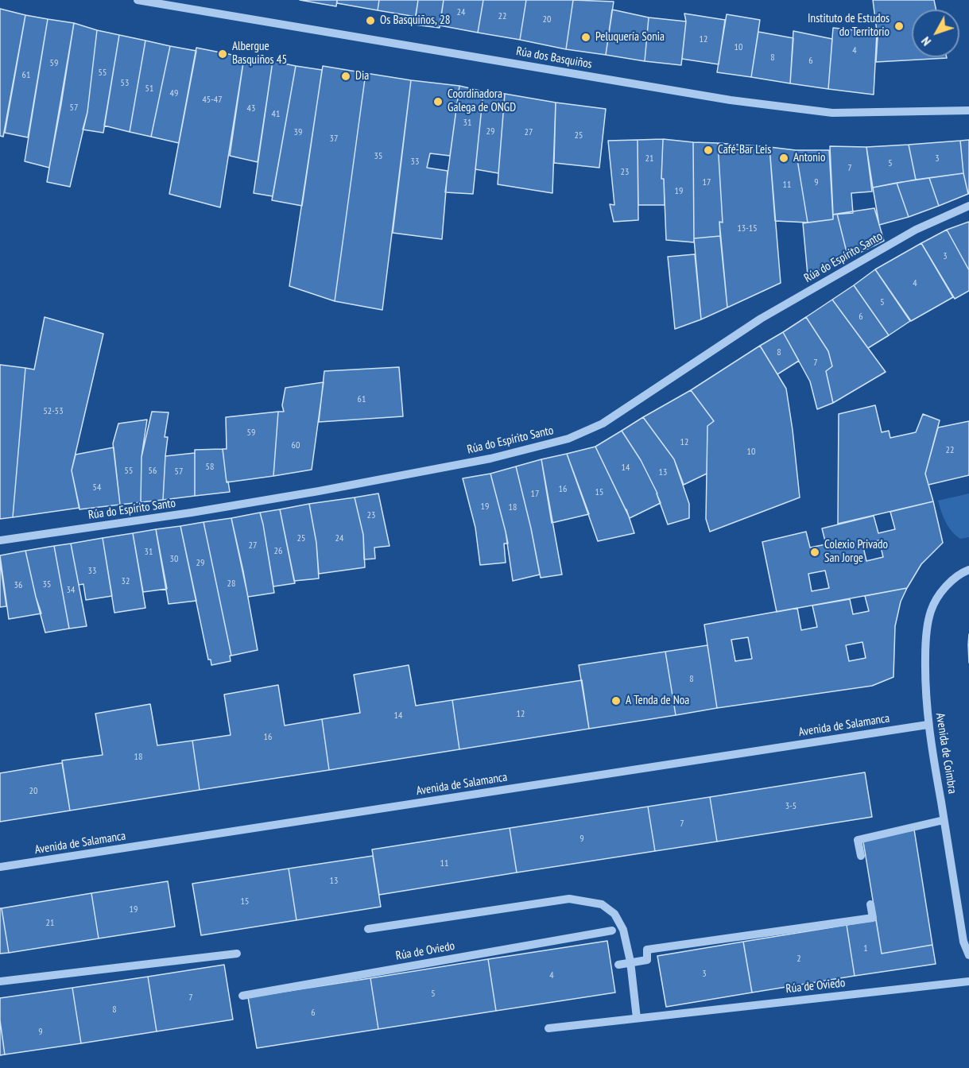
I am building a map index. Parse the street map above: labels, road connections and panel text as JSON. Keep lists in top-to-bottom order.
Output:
{
  "streets": {
    "street": [
      "Rúa dos Basquiños",
      "Rúa do Espírito Santo",
      "Avenida de Salamanca",
      "Avenida de Coimbra",
      "Rúa de Oviedo"
    ]
  },
  "crossings": [
    ["Avenida de Salamanca", "Avenida de Coimbra"]
  ],
  "places": [
    "Os Basquiños, 28",
    "Instituto de Estudos do Territorio",
    "Peluquería Sonia",
    "Albergue Basquiños 45",
    "Dia",
    "Coordinadora Galega de ONGD",
    "Café-Bar Leis",
    "Antonio",
    "Colexio Privado San Jorge",
    "A Tenda de Noa"
  ],
  "house_numbers": [
    "24",
    "22",
    "20",
    "12",
    "10",
    "4",
    "8",
    "6",
    "59",
    "55",
    "61",
    "53",
    "51",
    "49",
    "45-47",
    "57",
    "43",
    "41",
    "31",
    "29",
    "39",
    "27",
    "25",
    "37",
    "35",
    "21",
    "3",
    "33",
    "5",
    "7",
    "23",
    "17",
    "9",
    "11",
    "19",
    "13-15",
    "3",
    "4",
    "5",
    "6",
    "8",
    "7",
    "61",
    "52-53",
    "59",
    "12",
    "60",
    "22",
    "10",
    "58",
    "14",
    "55",
    "56",
    "57",
    "13",
    "54",
    "16",
    "15",
    "17",
    "19",
    "18",
    "23",
    "25",
    "24",
    "27",
    "26",
    "31",
    "30",
    "29",
    "33",
    "32",
    "28",
    "35",
    "36",
    "34",
    "8",
    "12",
    "14",
    "16",
    "18",
    "20",
    "3-5",
    "7",
    "9",
    "11",
    "13",
    "15",
    "19",
    "21",
    "1",
    "2",
    "3",
    "4",
    "5",
    "7",
    "8",
    "6",
    "9"
  ],
  "north": "bottom left"
}
